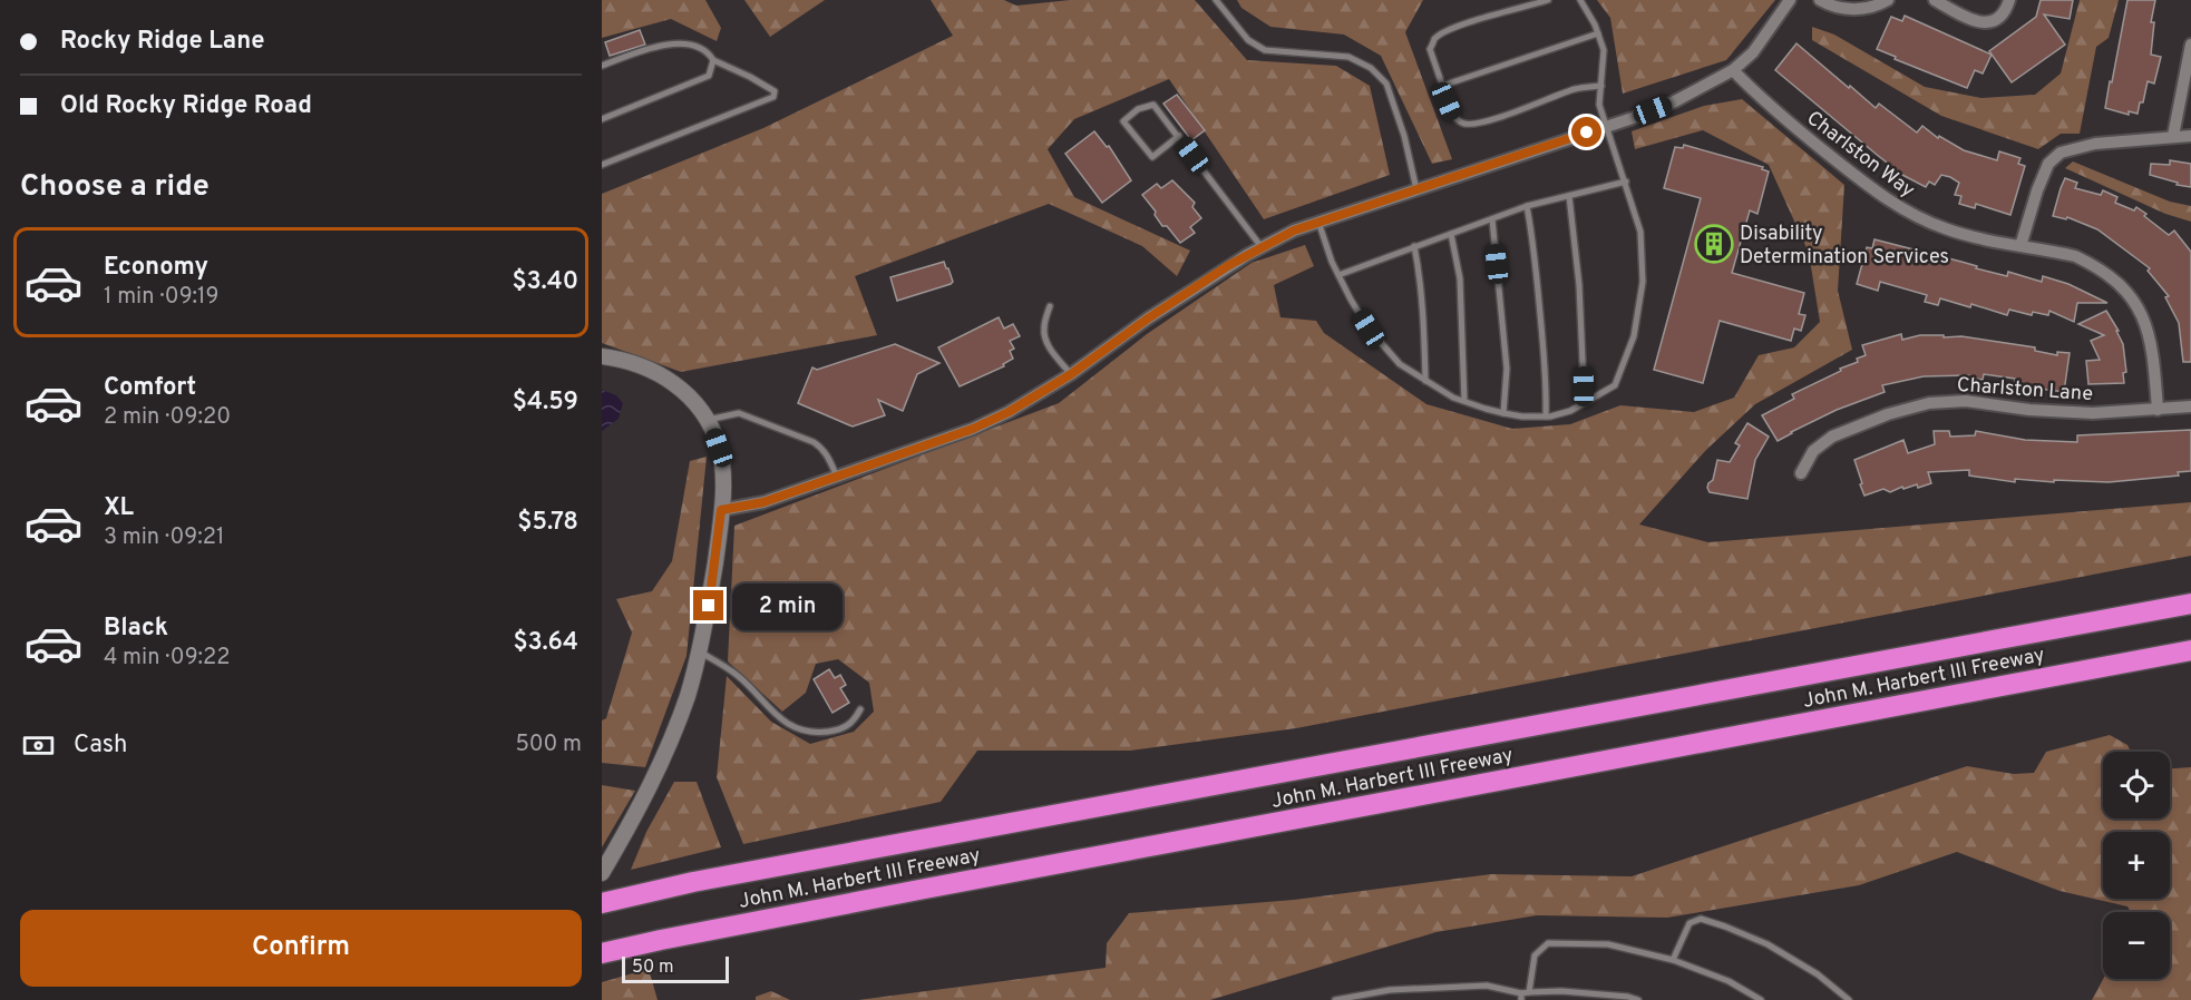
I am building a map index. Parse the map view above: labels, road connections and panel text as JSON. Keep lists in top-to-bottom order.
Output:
{
  "streets": {
    "highway": ["John M. Harbert III Freeway"],
    "street": ["Charlston Way", "Charlston Lane"]
  },
  "crossings": [
    ["Charlston Way", "Charlston Lane"]
  ],
  "places": {
    "building": ["Disability Determination Services"]
  },
  "scale_bar": "50 m",
  "page": {
    "banner": ["Rocky Ridge Lane", "Old Rocky Ridge Road"],
    "heading": "Choose a ride",
    "list": [
      {
        "name": "Economy",
        "note": "1 min · 09:19",
        "value": "$3.40"
      },
      {
        "name": "Comfort",
        "note": "2 min · 09:20",
        "value": "$4.59"
      },
      {
        "name": "XL",
        "note": "3 min · 09:21",
        "value": "$5.78"
      },
      {
        "name": "Black",
        "note": "4 min · 09:22",
        "value": "$3.64"
      }
    ],
    "bubble": "2 min",
    "pay": ["Cash", "500 m"],
    "map_buttons": ["+", "−"],
    "buttons": "Confirm",
    "scale": "50 m"
  }
}
